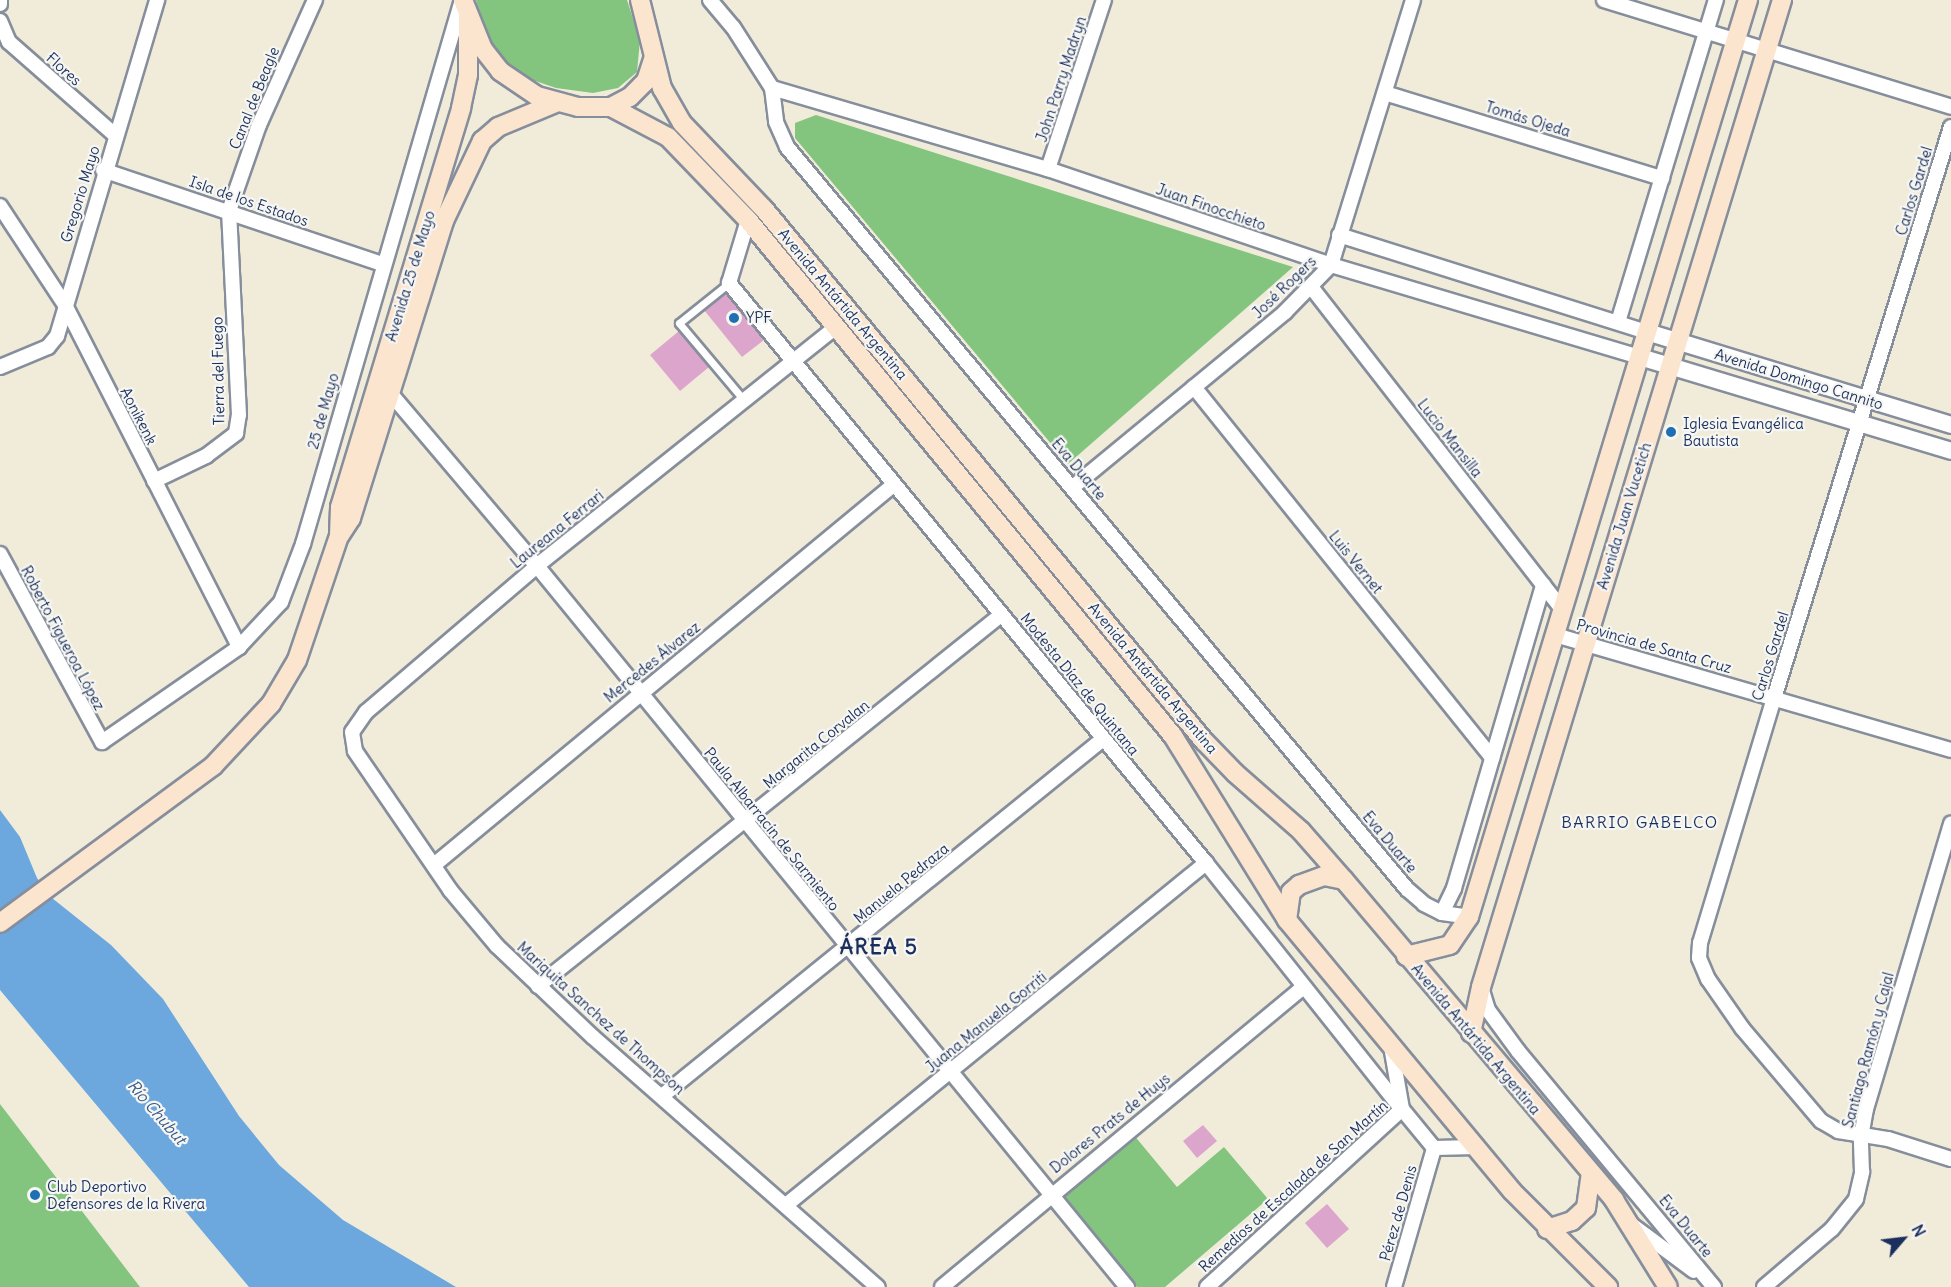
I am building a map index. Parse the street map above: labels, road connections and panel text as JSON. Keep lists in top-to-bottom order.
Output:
{
  "streets": {
    "main road": ["Avenida 25 de Mayo", "Avenida Antártida Argentina", "Avenida Juan Vucetich"],
    "street": [
      "Flores",
      "John Parry Madryn",
      "Canal de Beagle",
      "Tomás Ojeda",
      "Carlos Gardel",
      "Gregorio Mayo",
      "Isla de los Estados",
      "Juan Finocchieto",
      "José Rogers",
      "Tierra del Fuego",
      "Avenida Domingo Cannito",
      "25 de Mayo",
      "Aonikenk",
      "Lucio Mansilla",
      "Eva Duarte",
      "Laureana Ferrari",
      "Luis Vernet",
      "Roberto Figueroa López",
      "Provincia de Santa Cruz",
      "Mercedes Álvarez",
      "Modesta Díaz de Quintana",
      "Margarita Corvalan",
      "Paula Albarracín de Sarmiento",
      "Manuela Pedraza",
      "Mariquita Sanchez de Thompson",
      "Juana Manuela Gorriti",
      "Santiago Ramón y Cajal",
      "Dolores Prats de Huys",
      "Remedios de Escalada de San Martín",
      "Pérez de Denis"
    ]
  },
  "crossings": [
    ["Flores", "Gregorio Mayo"],
    ["John Parry Madryn", "Juan Finocchieto"],
    ["Canal de Beagle", "Isla de los Estados"],
    ["Canal de Beagle", "Tierra del Fuego"],
    ["Tomás Ojeda", "José Rogers"],
    ["Carlos Gardel", "Avenida Domingo Cannito"],
    ["Carlos Gardel", "Provincia de Santa Cruz"],
    ["Carlos Gardel", "Santiago Ramón y Cajal"],
    ["Gregorio Mayo", "Isla de los Estados"],
    ["Gregorio Mayo", "Aonikenk"],
    ["Isla de los Estados", "Tierra del Fuego"],
    ["Isla de los Estados", "25 de Mayo"],
    ["Juan Finocchieto", "José Rogers"],
    ["Juan Finocchieto", "Avenida Domingo Cannito"],
    ["Juan Finocchieto", "Eva Duarte"],
    ["Avenida 25 de Mayo", "25 de Mayo"],
    ["Avenida 25 de Mayo", "Paula Albarracín de Sarmiento"],
    ["José Rogers", "Lucio Mansilla"],
    ["José Rogers", "Eva Duarte"],
    ["José Rogers", "Luis Vernet"],
    ["Avenida Antártida Argentina", "Avenida Juan Vucetich"],
    ["Avenida Antártida Argentina", "Laureana Ferrari"],
    ["Tierra del Fuego", "Aonikenk"],
    ["Avenida Domingo Cannito", "Avenida Juan Vucetich"],
    ["25 de Mayo", "Aonikenk"],
    ["25 de Mayo", "Roberto Figueroa López"],
    ["Eva Duarte", "Avenida Juan Vucetich"],
    ["Avenida Juan Vucetich", "Provincia de Santa Cruz"],
    ["Laureana Ferrari", "Modesta Díaz de Quintana"],
    ["Laureana Ferrari", "Paula Albarracín de Sarmiento"],
    ["Laureana Ferrari", "Mariquita Sanchez de Thompson"],
    ["Mercedes Álvarez", "Modesta Díaz de Quintana"],
    ["Mercedes Álvarez", "Paula Albarracín de Sarmiento"],
    ["Mercedes Álvarez", "Mariquita Sanchez de Thompson"],
    ["Modesta Díaz de Quintana", "Margarita Corvalan"],
    ["Modesta Díaz de Quintana", "Manuela Pedraza"],
    ["Modesta Díaz de Quintana", "Juana Manuela Gorriti"],
    ["Modesta Díaz de Quintana", "Dolores Prats de Huys"],
    ["Modesta Díaz de Quintana", "Remedios de Escalada de San Martín"],
    ["Modesta Díaz de Quintana", "Pérez de Denis"],
    ["Margarita Corvalan", "Paula Albarracín de Sarmiento"],
    ["Margarita Corvalan", "Mariquita Sanchez de Thompson"],
    ["Paula Albarracín de Sarmiento", "Manuela Pedraza"],
    ["Paula Albarracín de Sarmiento", "Juana Manuela Gorriti"],
    ["Paula Albarracín de Sarmiento", "Dolores Prats de Huys"],
    ["Manuela Pedraza", "Mariquita Sanchez de Thompson"],
    ["Mariquita Sanchez de Thompson", "Juana Manuela Gorriti"]
  ],
  "districts": ["BARRIO GABELCO", "ÁREA 5"],
  "water": ["Río Chubut"],
  "places": ["YPF", "Iglesia Evangélica Bautista", "Club Deportivo Defensores de la Rivera"],
  "north": "top right"
}
